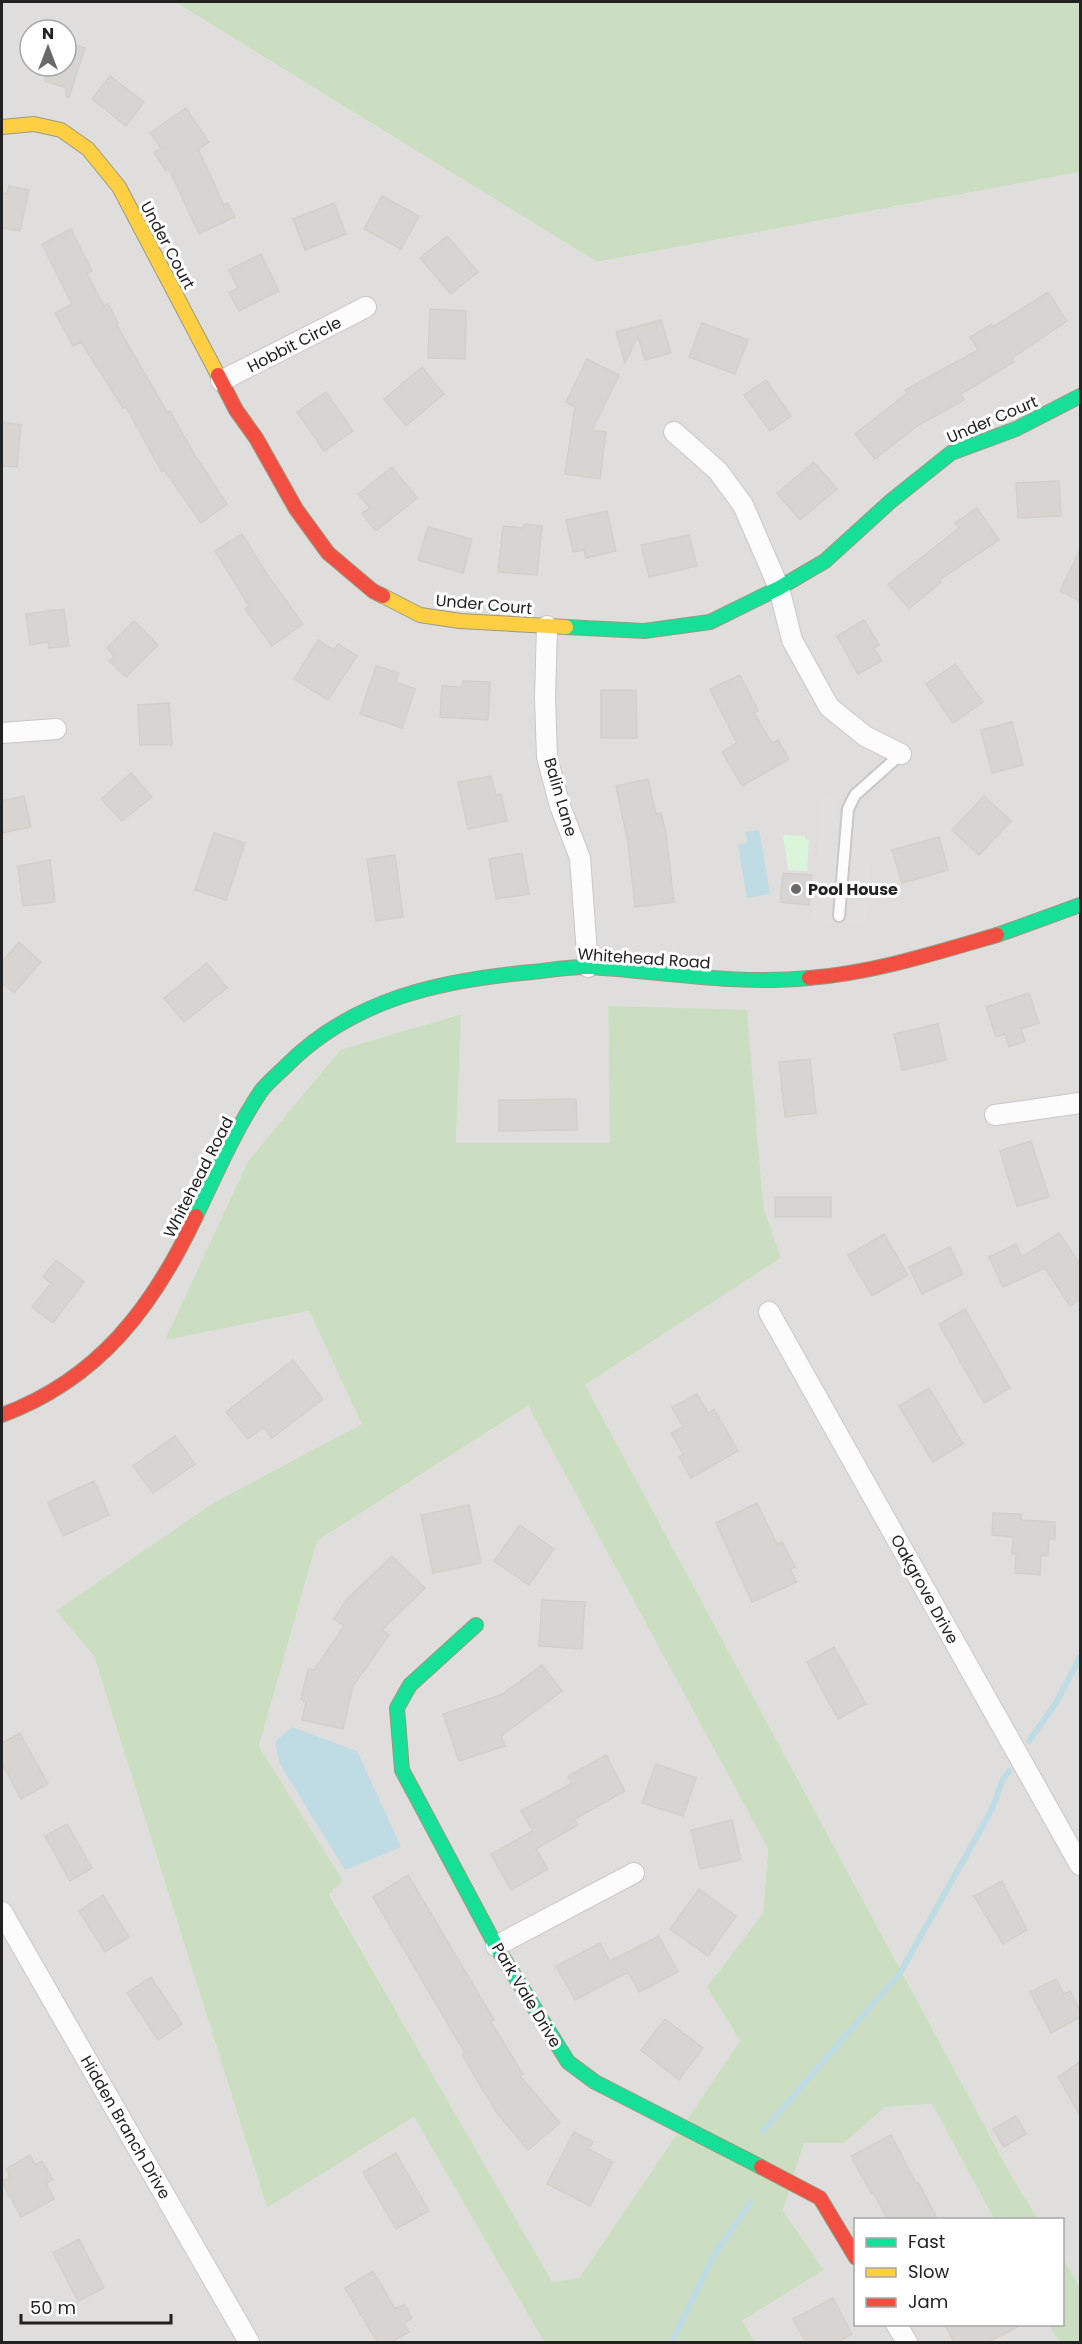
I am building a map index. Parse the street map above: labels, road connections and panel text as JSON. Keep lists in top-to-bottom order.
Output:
{
  "streets": {
    "street": [
      "Under Court",
      "Hobbit Circle",
      "Balin Lane",
      "Whitehead Road",
      "Oakgrove Drive",
      "Park Vale Drive",
      "Hidden Branch Drive"
    ]
  },
  "crossings": [
    ["Under Court", "Hobbit Circle"],
    ["Under Court", "Balin Lane"],
    ["Balin Lane", "Whitehead Road"]
  ],
  "places": ["Pool House"],
  "legend": ["Fast", "Slow", "Jam"],
  "scale_bar": "50 m",
  "north": "top"
}
